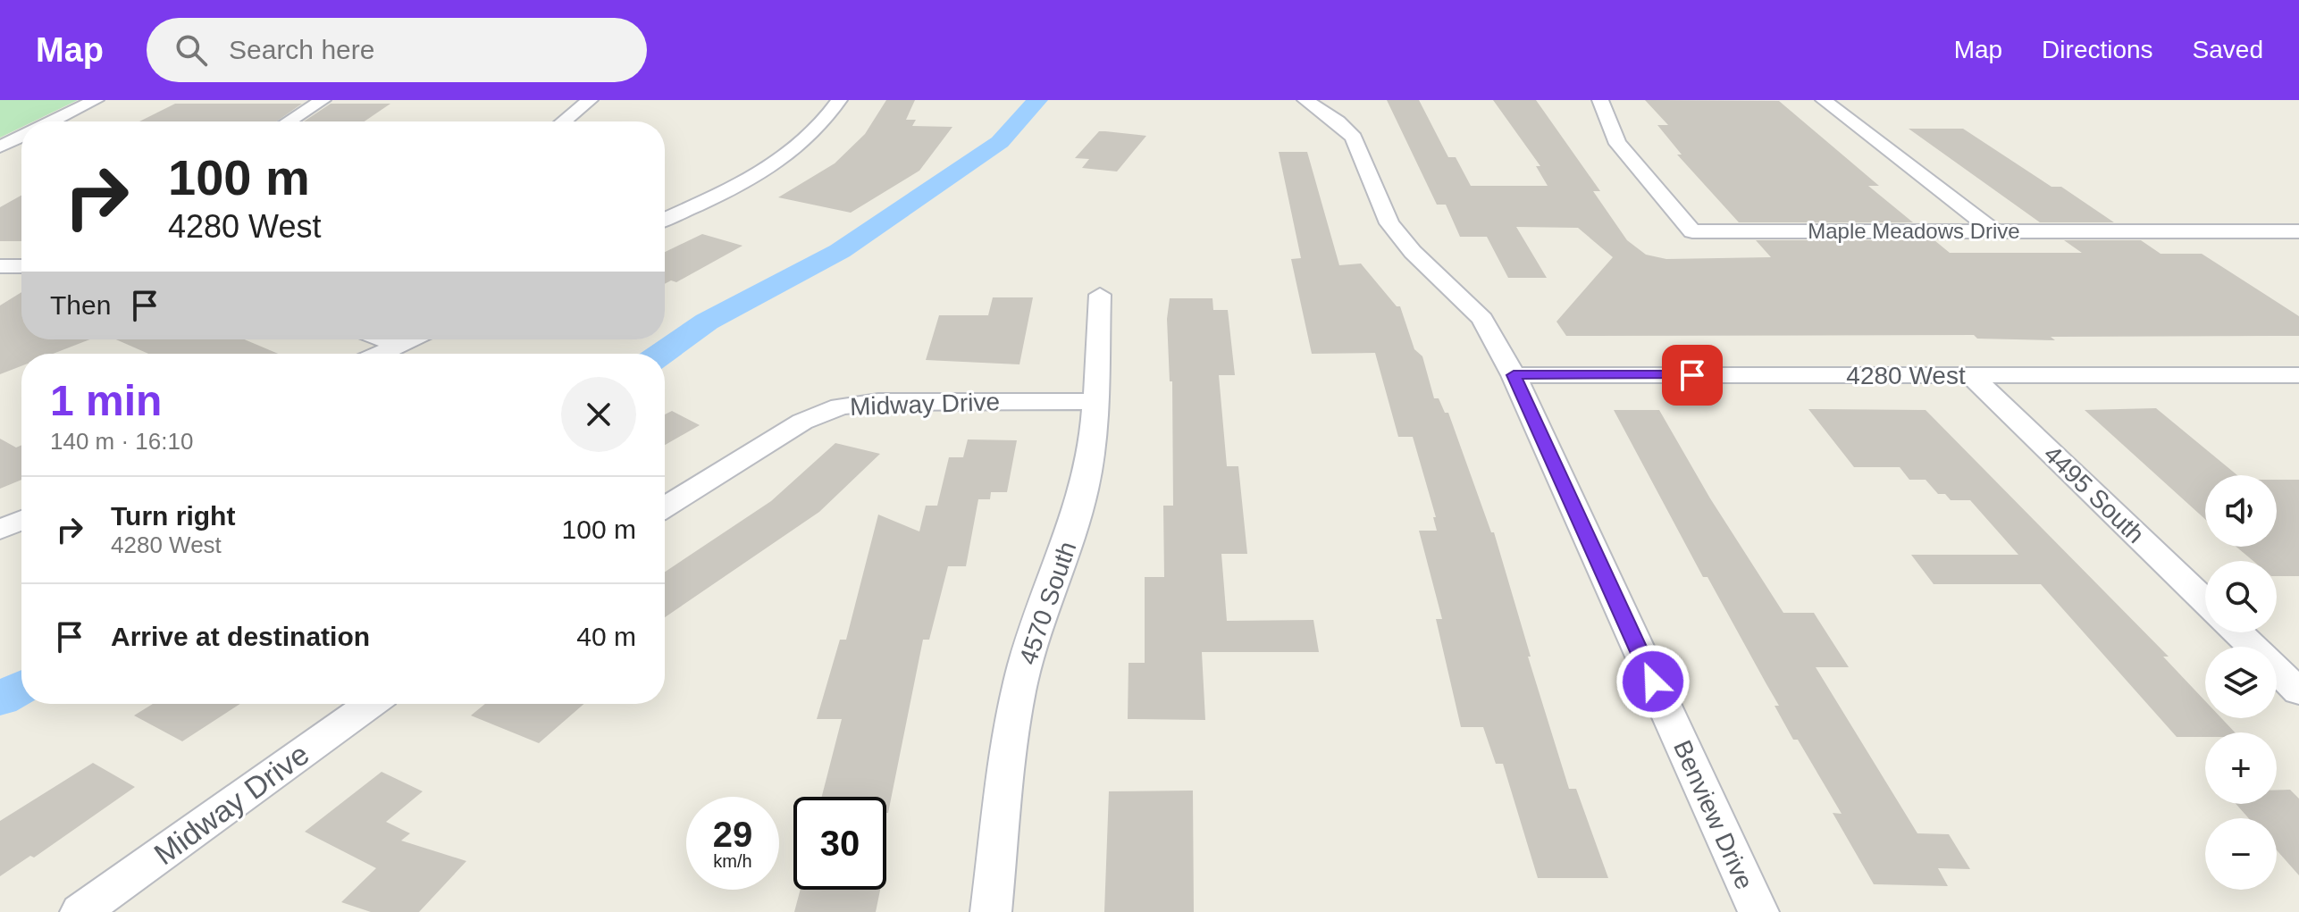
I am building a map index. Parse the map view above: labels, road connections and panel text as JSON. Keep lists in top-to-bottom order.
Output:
{
  "streets": {
    "street": [
      "Maple Meadows Drive",
      "4280 West",
      "Midway Drive",
      "4495 South",
      "4570 South",
      "Benview Drive"
    ]
  },
  "crossings": [
    ["4280 West", "4495 South"],
    ["4280 West", "Benview Drive"],
    ["Midway Drive", "4570 South"]
  ],
  "page": {
    "header": "Map",
    "search": "Search here",
    "nav": ["Map", "Directions", "Saved"],
    "turn": ["100 m", "4280 West"],
    "then": "Then",
    "heading": ["1 min", "140 m · 16:10"],
    "map_buttons": ["+", "−"],
    "list": [
      {
        "name": "Turn right",
        "note": "4280 West",
        "value": "100 m"
      },
      {
        "name": "Arrive at destination",
        "value": "40 m"
      }
    ],
    "speed": "29 km/h",
    "limit": "30"
  }
}
